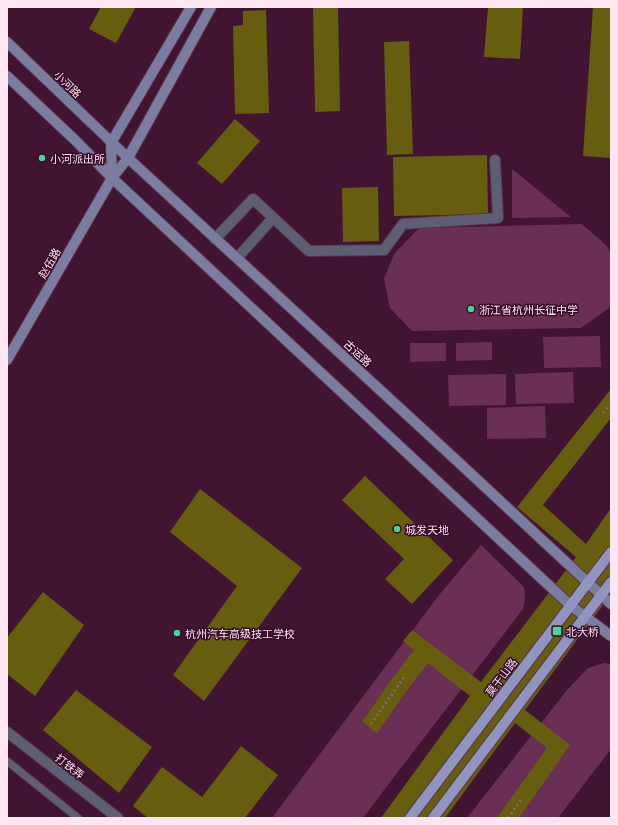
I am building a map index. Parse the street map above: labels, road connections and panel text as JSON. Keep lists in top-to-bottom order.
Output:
{
  "streets": {
    "main road": [
      "小河路",
      "赵伍路",
      "古运路",
      "莫干山路"
    ],
    "street": ["打铁弄"]
  },
  "crossings": [
    ["小河路", "古运路"],
    ["赵伍路", "古运路"],
    ["古运路", "莫干山路"]
  ],
  "places": {
    "other": [
      "小河派出所",
      "浙江省杭州长征中学",
      "城发天地",
      "杭州汽车高级技工学校"
    ],
    "transit": ["北大桥"]
  }
}
